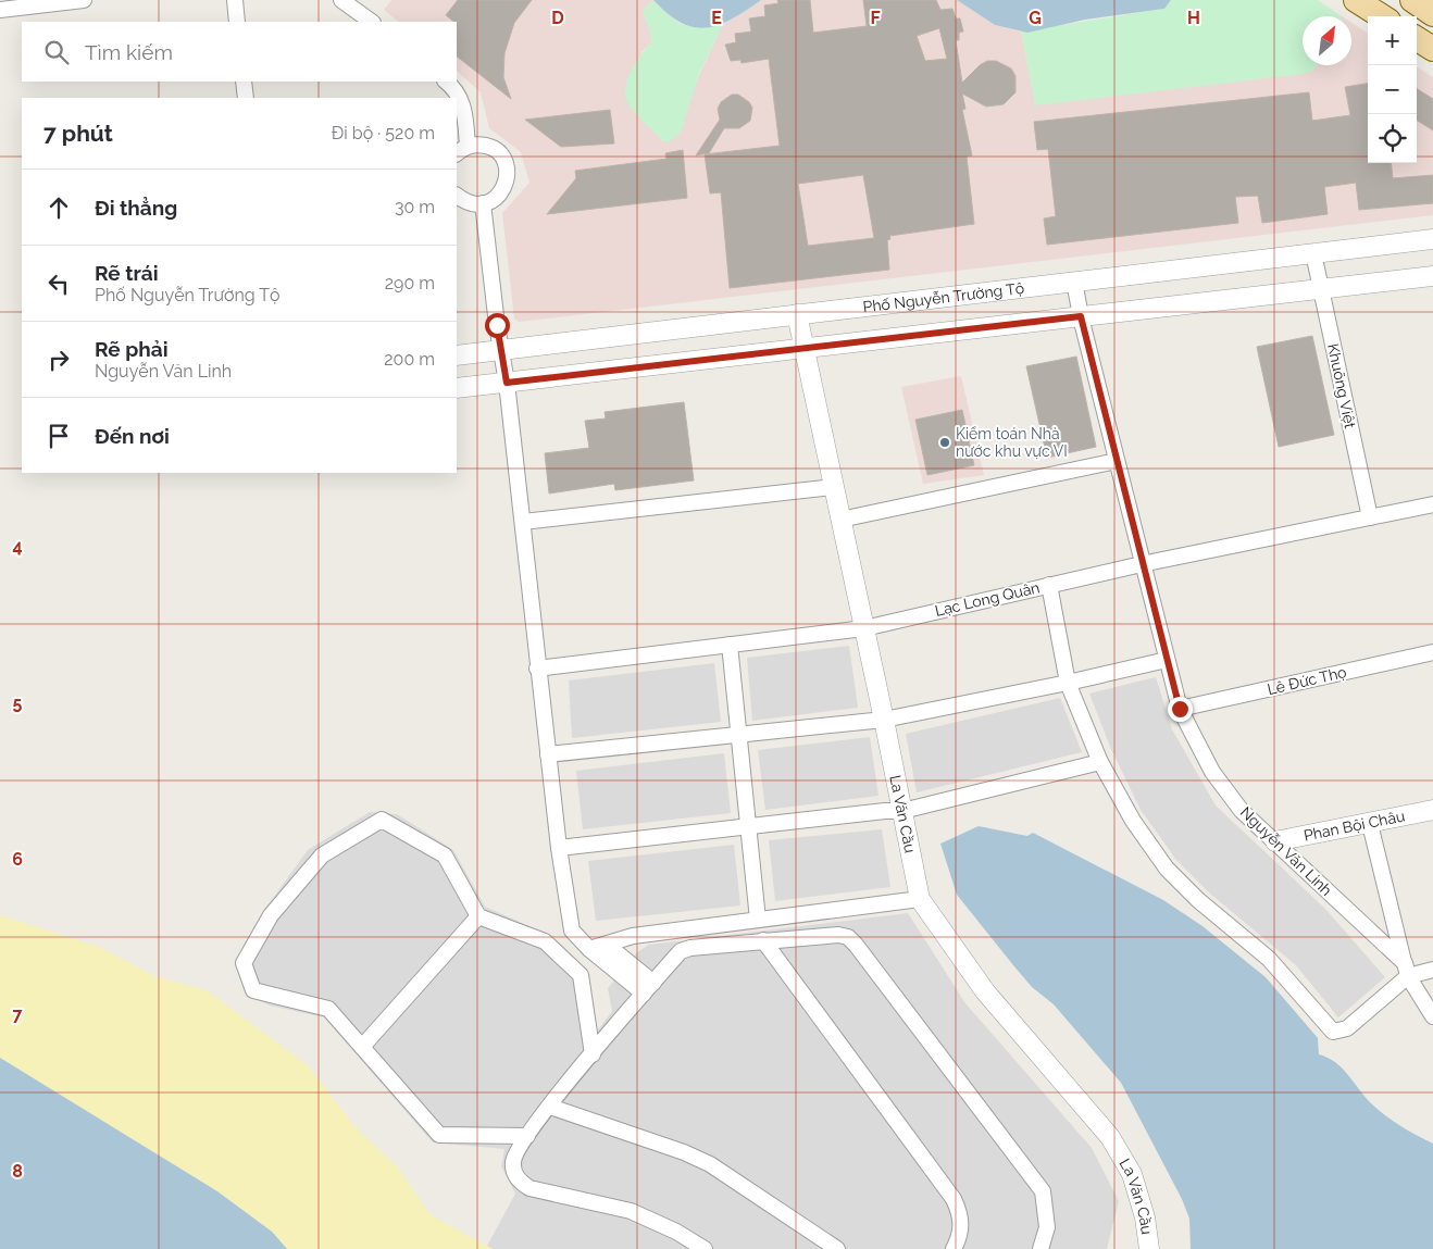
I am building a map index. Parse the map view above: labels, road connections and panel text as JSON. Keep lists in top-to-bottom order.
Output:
{
  "streets": {
    "street": [
      "Phố Nguyễn Trường Tộ",
      "Khuông Việt",
      "Lạc Long Quân",
      "Lê Đức Thọ",
      "La Văn Cầu",
      "Phan Bội Châu",
      "Nguyễn Văn Linh"
    ]
  },
  "crossings": [
    ["Phố Nguyễn Trường Tộ", "Khuông Việt"],
    ["Phố Nguyễn Trường Tộ", "La Văn Cầu"],
    ["Phố Nguyễn Trường Tộ", "Nguyễn Văn Linh"],
    ["Khuông Việt", "Lạc Long Quân"],
    ["Lạc Long Quân", "La Văn Cầu"],
    ["Lạc Long Quân", "Nguyễn Văn Linh"],
    ["Lê Đức Thọ", "Nguyễn Văn Linh"],
    ["Phan Bội Châu", "Nguyễn Văn Linh"]
  ],
  "places": ["Kiểm toán Nhà nước khu vực VI"],
  "north": "top right",
  "page": {
    "map_buttons": ["+", "−"],
    "search": "Tìm kiếm",
    "heading": ["7 phút", "Đi bộ · 520 m"],
    "list": [
      ["Đi thẳng", "30 m"],
      ["Rẽ trái", "Phố Nguyễn Trường Tộ", "290 m"],
      ["Rẽ phải", "Nguyễn Văn Linh", "200 m"],
      "Đến nơi"
    ]
  },
  "grid": {
    "columns": [
      "D",
      "E",
      "F",
      "G",
      "H"
    ],
    "rows": [
      "4",
      "5",
      "6",
      "7",
      "8"
    ]
  }
}
